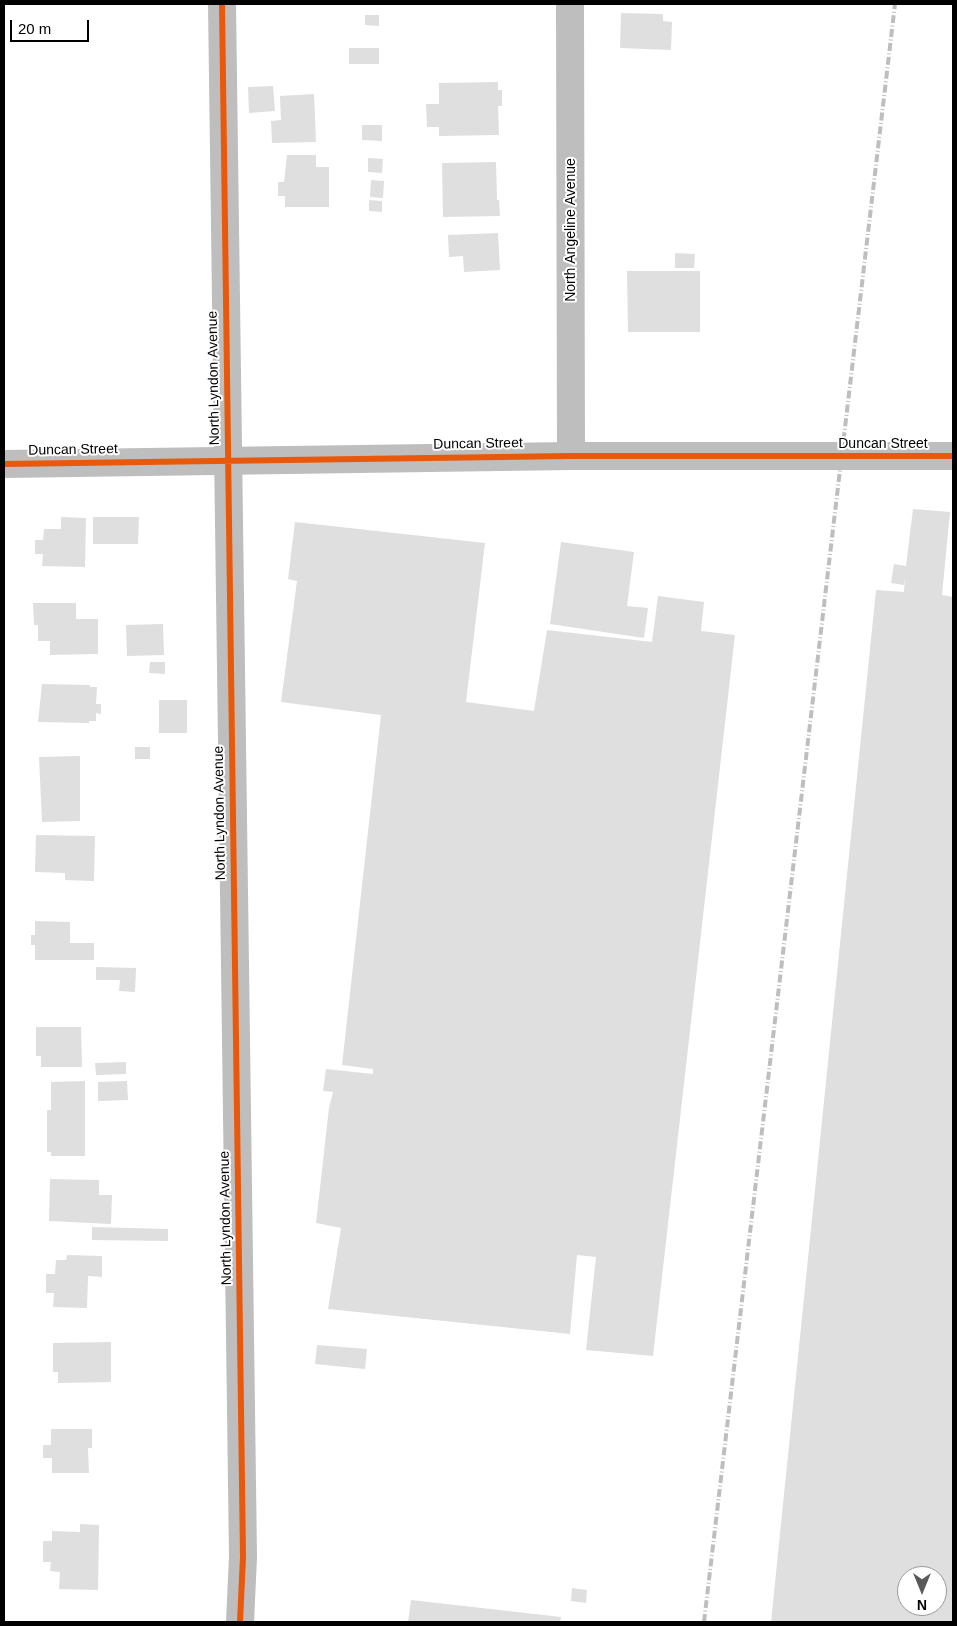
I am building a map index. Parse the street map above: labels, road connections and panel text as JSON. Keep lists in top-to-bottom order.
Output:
{
  "streets": {
    "street": ["North Angeline Avenue", "North Lyndon Avenue", "Duncan Street"]
  },
  "crossings": [
    ["North Angeline Avenue", "Duncan Street"],
    ["North Lyndon Avenue", "Duncan Street"]
  ],
  "scale_bar": "20 m",
  "north": "bottom"
}
